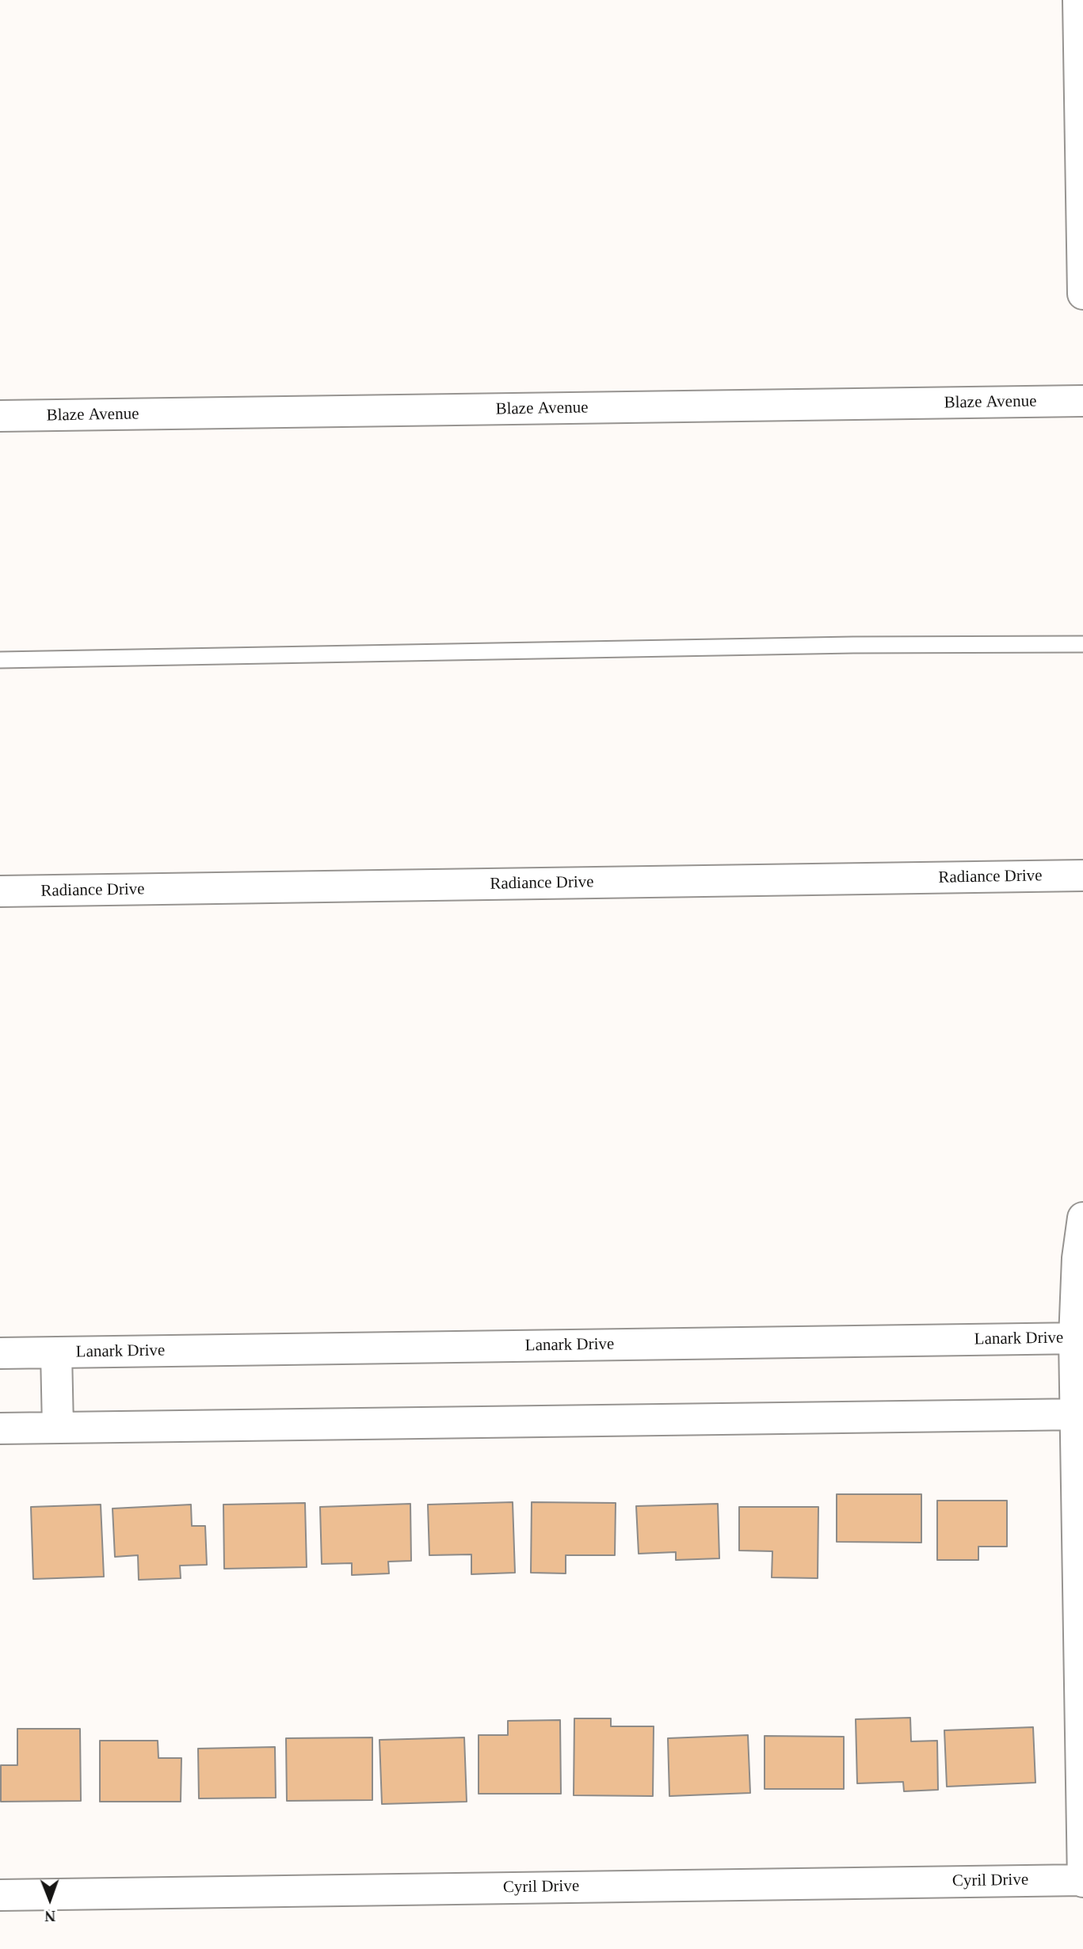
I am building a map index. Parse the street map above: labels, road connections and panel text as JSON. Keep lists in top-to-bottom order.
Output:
{
  "streets": {
    "street": [
      "Blaze Avenue",
      "Radiance Drive",
      "Lanark Drive",
      "Cyril Drive"
    ]
  },
  "north": "bottom"
}
